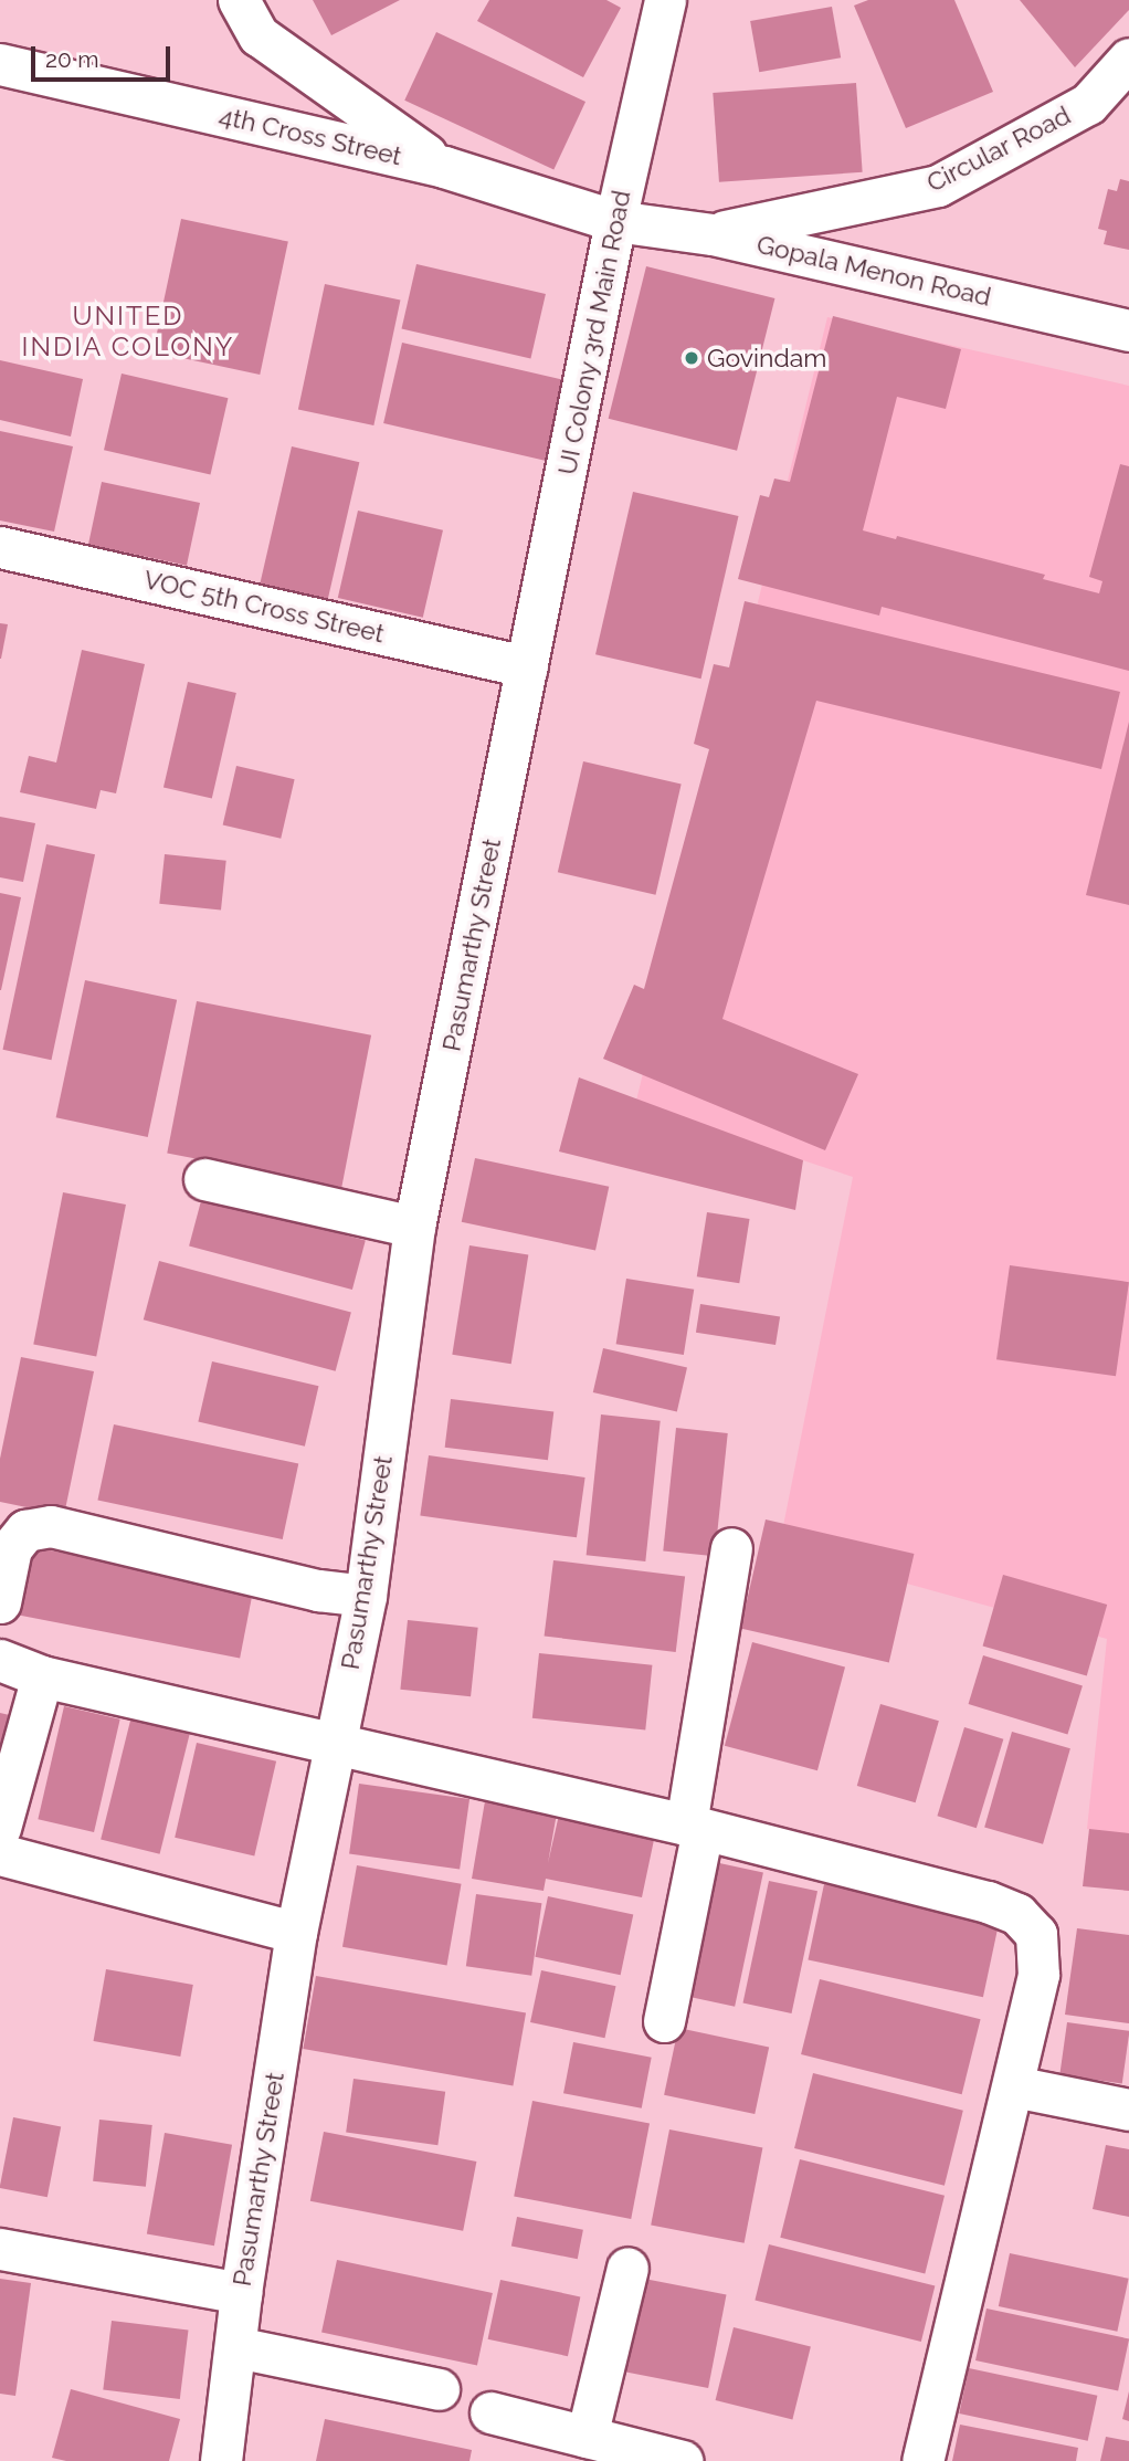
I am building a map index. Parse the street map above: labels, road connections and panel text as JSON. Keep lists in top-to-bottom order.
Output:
{
  "streets": {
    "street": [
      "4th Cross Street",
      "Circular Road",
      "Gopala Menon Road",
      "UI Colony 3rd Main Road",
      "VOC 5th Cross Street",
      "Pasumarthy Street"
    ]
  },
  "crossings": [
    ["4th Cross Street", "Gopala Menon Road"],
    ["4th Cross Street", "UI Colony 3rd Main Road"],
    ["Circular Road", "Gopala Menon Road"],
    ["Gopala Menon Road", "UI Colony 3rd Main Road"],
    ["UI Colony 3rd Main Road", "VOC 5th Cross Street"],
    ["UI Colony 3rd Main Road", "Pasumarthy Street"],
    ["VOC 5th Cross Street", "Pasumarthy Street"]
  ],
  "districts": ["UNITED INDIA COLONY"],
  "places": ["Govindam"],
  "scale_bar": "20 m"
}
